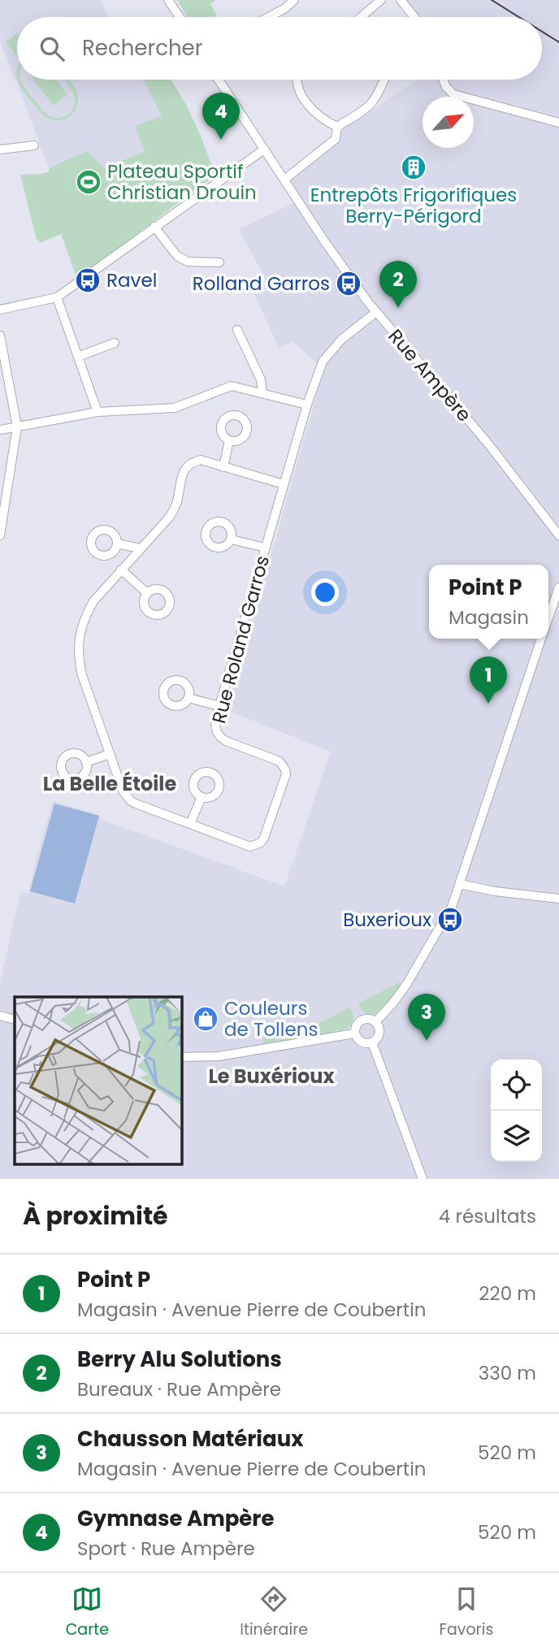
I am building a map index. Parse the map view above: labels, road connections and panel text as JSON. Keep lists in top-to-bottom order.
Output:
{
  "streets": {
    "street": ["Rue Ampère", "Rue Roland Garros"]
  },
  "crossings": [
    ["Rue Ampère", "Rue Roland Garros"]
  ],
  "districts": ["La Belle Étoile", "Le Buxérioux"],
  "places": {
    "building": ["Entrepôts Frigorifiques Berry-Périgord"],
    "sports": ["Plateau Sportif Christian Drouin"],
    "bus stop": ["Ravel", "Rolland Garros", "Buxerioux"],
    "shop": ["Couleurs de Tollens"]
  },
  "north": "top right",
  "page": {
    "search": "Rechercher",
    "pins": [
      "4",
      "2",
      "1",
      "3"
    ],
    "popup": ["Point P", "Magasin"],
    "heading": ["À proximité", "4 résultats"],
    "list": [
      {
        "mark": "1",
        "name": "Point P",
        "note": "Magasin · Avenue Pierre de Coubertin",
        "value": "220 m"
      },
      {
        "mark": "2",
        "name": "Berry Alu Solutions",
        "note": "Bureaux · Rue Ampère",
        "value": "330 m"
      },
      {
        "mark": "3",
        "name": "Chausson Matériaux",
        "note": "Magasin · Avenue Pierre de Coubertin",
        "value": "520 m"
      },
      {
        "mark": "4",
        "name": "Gymnase Ampère",
        "note": "Sport · Rue Ampère",
        "value": "520 m"
      }
    ],
    "nav": ["Carte", "Itinéraire", "Favoris"]
  }
}
